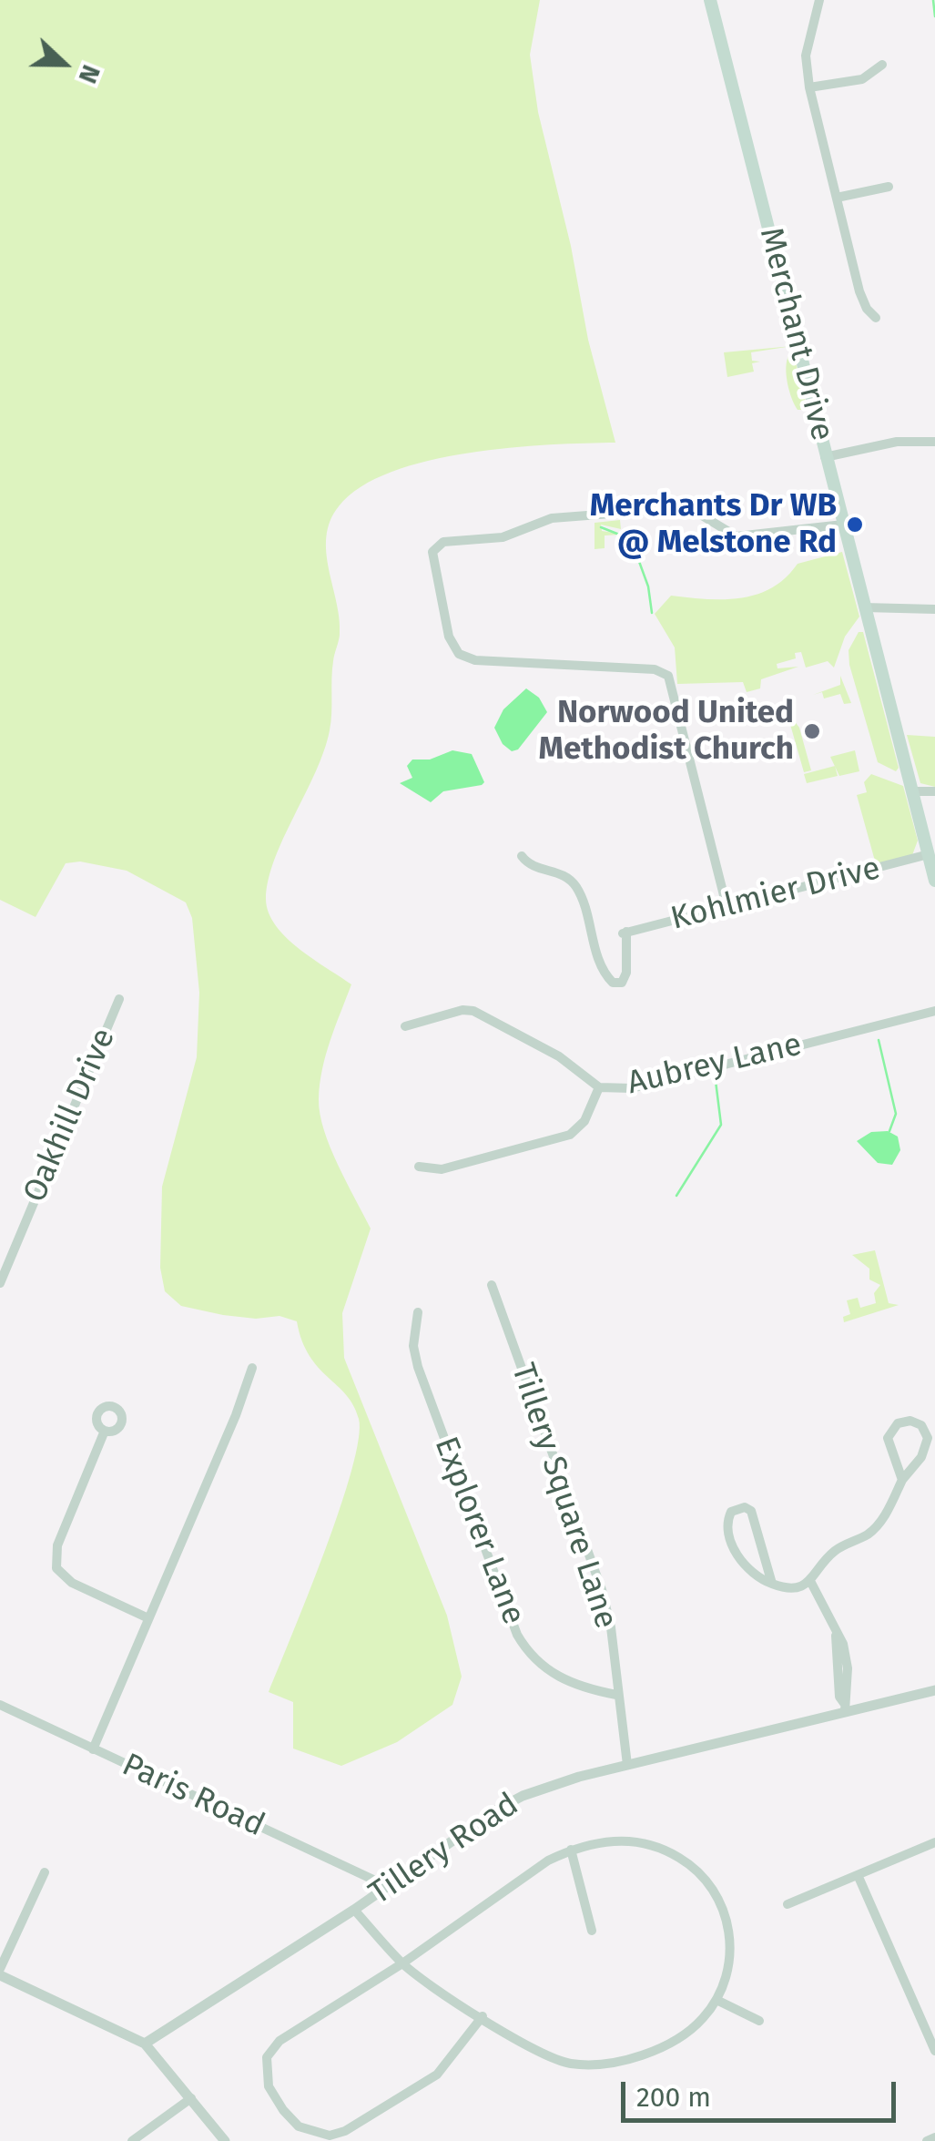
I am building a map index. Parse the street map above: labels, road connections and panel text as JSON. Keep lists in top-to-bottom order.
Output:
{
  "streets": {
    "main road": ["Merchant Drive"],
    "street": [
      "Kohlmier Drive",
      "Aubrey Lane",
      "Oakhill Drive",
      "Tillery Square Lane",
      "Explorer Lane",
      "Paris Road",
      "Tillery Road"
    ]
  },
  "crossings": [
    ["Merchant Drive", "Kohlmier Drive"],
    ["Tillery Square Lane", "Explorer Lane"],
    ["Tillery Square Lane", "Tillery Road"],
    ["Paris Road", "Tillery Road"]
  ],
  "places": ["Merchants Dr WB @ Melstone Rd", "Norwood United Methodist Church"],
  "scale_bar": "200 m",
  "north": "right"
}
